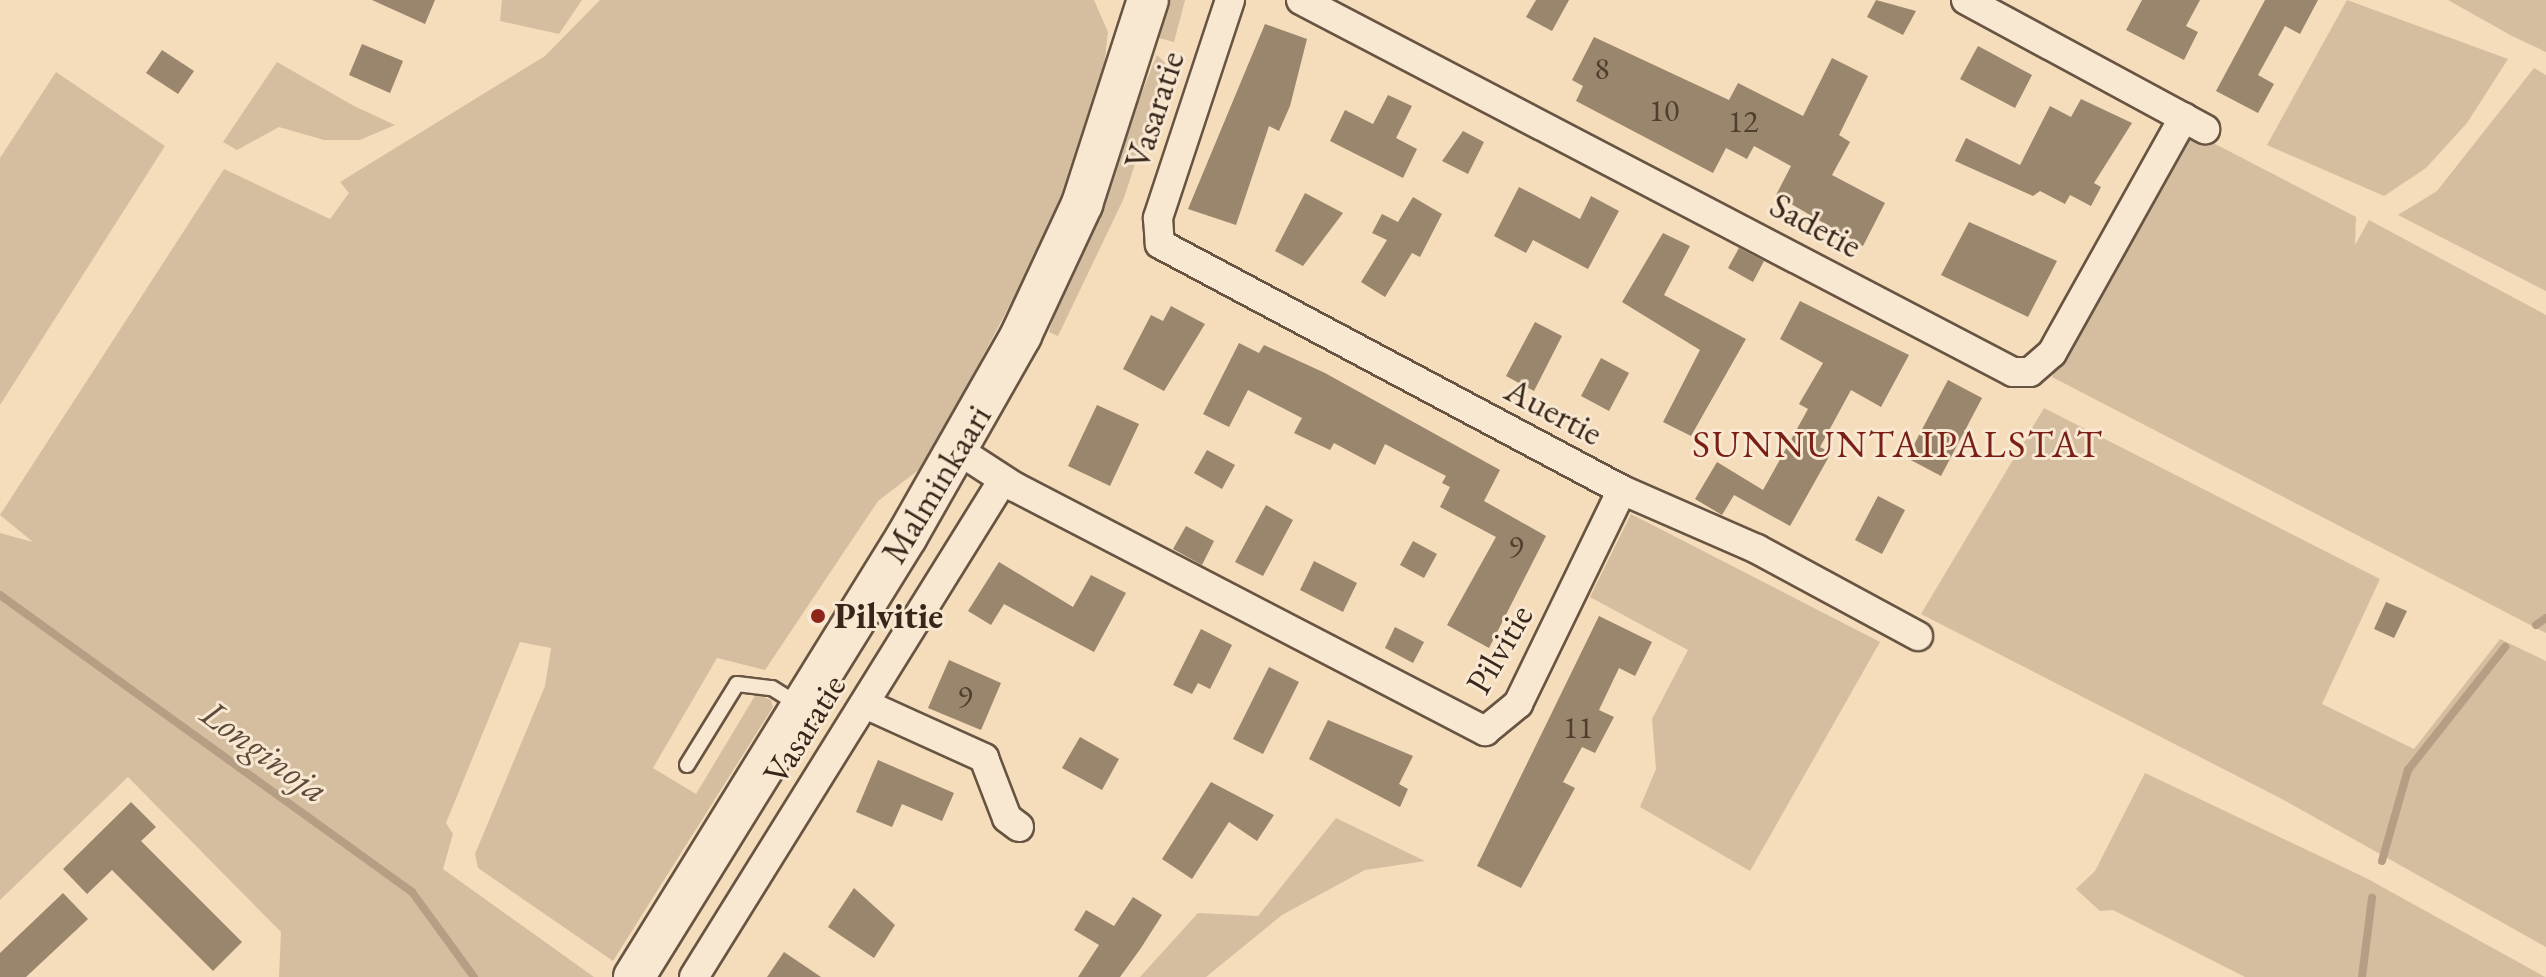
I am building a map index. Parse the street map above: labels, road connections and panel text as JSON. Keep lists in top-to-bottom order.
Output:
{
  "streets": {
    "main road": ["Malminkaari"],
    "street": [
      "Vasaratie",
      "Sadetie",
      "Auertie",
      "Pilvitie"
    ]
  },
  "crossings": [
    ["Vasaratie", "Auertie"],
    ["Vasaratie", "Pilvitie"],
    ["Auertie", "Pilvitie"],
    ["Malminkaari", "Pilvitie"]
  ],
  "districts": ["SUNNUNTAIPALSTAT"],
  "water": ["Longinoja"],
  "places": ["Pilvitie"],
  "house_numbers": [
    "8",
    "10",
    "12",
    "9",
    "9",
    "11"
  ]
}
